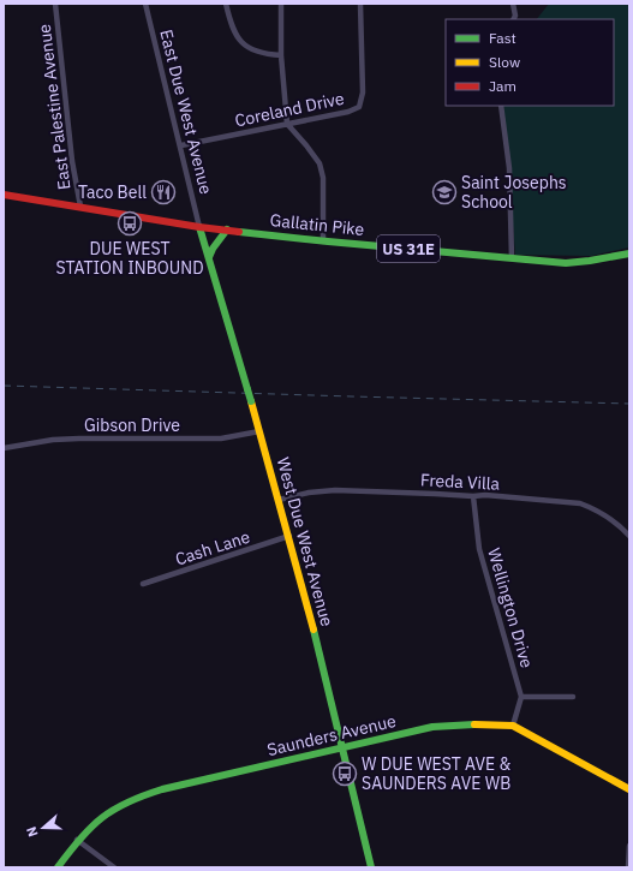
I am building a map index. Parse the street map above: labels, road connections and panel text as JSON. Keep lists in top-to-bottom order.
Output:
{
  "streets": {
    "main road": [
      "Gallatin Pike",
      "US 31E",
      "West Due West Avenue",
      "Saunders Avenue"
    ],
    "street": [
      "East Palestine Avenue",
      "Coreland Drive",
      "East Due West Avenue",
      "Gibson Drive",
      "Freda Villa",
      "Cash Lane",
      "Wellington Drive"
    ]
  },
  "crossings": [
    ["East Palestine Avenue", "Gallatin Pike"],
    ["Coreland Drive", "East Due West Avenue"],
    ["East Due West Avenue", "Gallatin Pike"],
    ["East Due West Avenue", "West Due West Avenue"],
    ["Gallatin Pike", "West Due West Avenue"],
    ["Gibson Drive", "West Due West Avenue"],
    ["Freda Villa", "West Due West Avenue"],
    ["Freda Villa", "Wellington Drive"],
    ["West Due West Avenue", "Cash Lane"],
    ["West Due West Avenue", "Saunders Avenue"]
  ],
  "places": {
    "restaurant": ["Taco Bell"],
    "school or university": ["Saint Josephs School"],
    "bus stop": ["DUE WEST STATION INBOUND", "W DUE WEST AVE & SAUNDERS AVE WB"]
  },
  "legend": ["Fast", "Slow", "Jam"],
  "north": "left"
}
